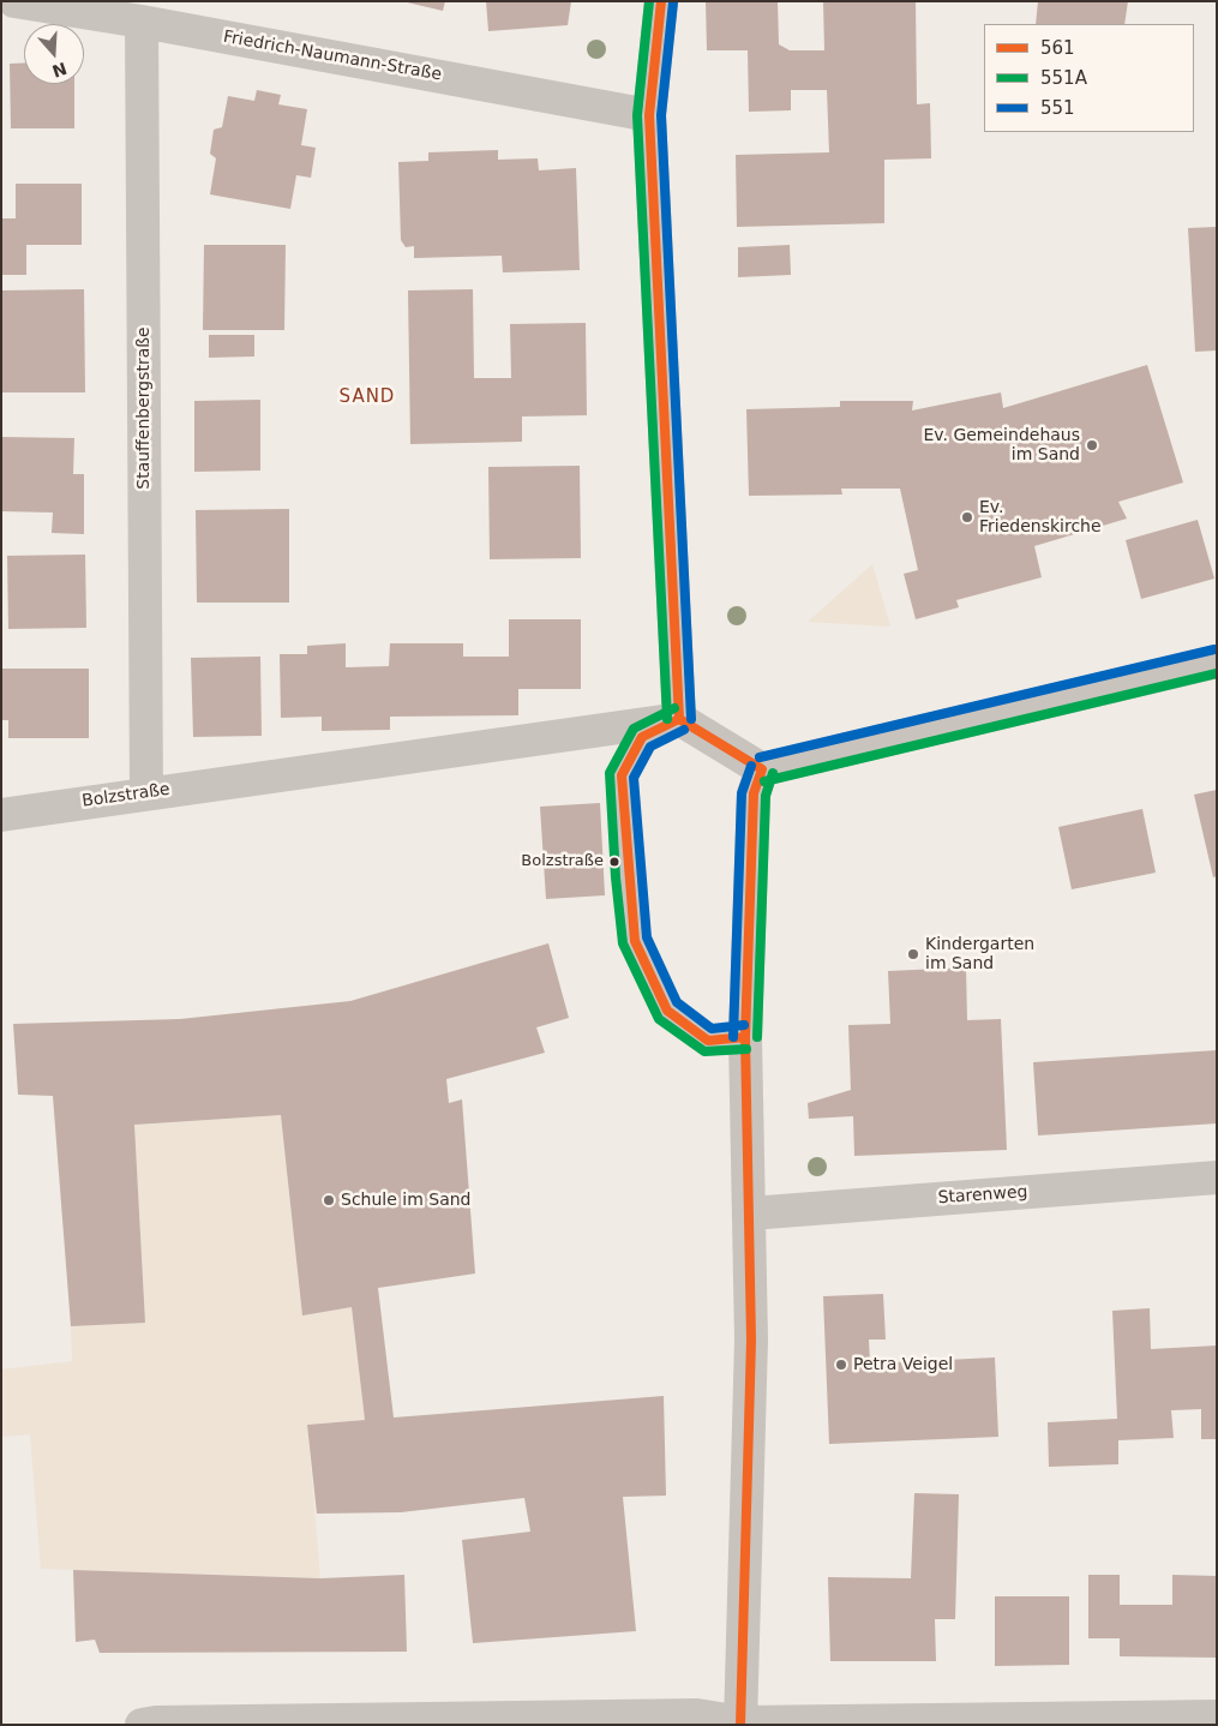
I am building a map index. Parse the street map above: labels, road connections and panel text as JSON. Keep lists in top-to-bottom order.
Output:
{
  "streets": {
    "street": [
      "Friedrich-Naumann-Straße",
      "Stauffenbergstraße",
      "Bolzstraße",
      "Starenweg"
    ]
  },
  "crossings": [
    ["Friedrich-Naumann-Straße", "Stauffenbergstraße"],
    ["Stauffenbergstraße", "Bolzstraße"]
  ],
  "districts": ["SAND"],
  "places": [
    "Ev. Gemeindehaus im Sand",
    "Ev. Friedenskirche",
    "Bolzstraße",
    "Kindergarten im Sand",
    "Schule im Sand",
    "Petra Veigel"
  ],
  "lines": ["transit line 561", "transit line 551A", "transit line 551"],
  "legend": ["561", "551A", "551"],
  "north": "bottom"
}
